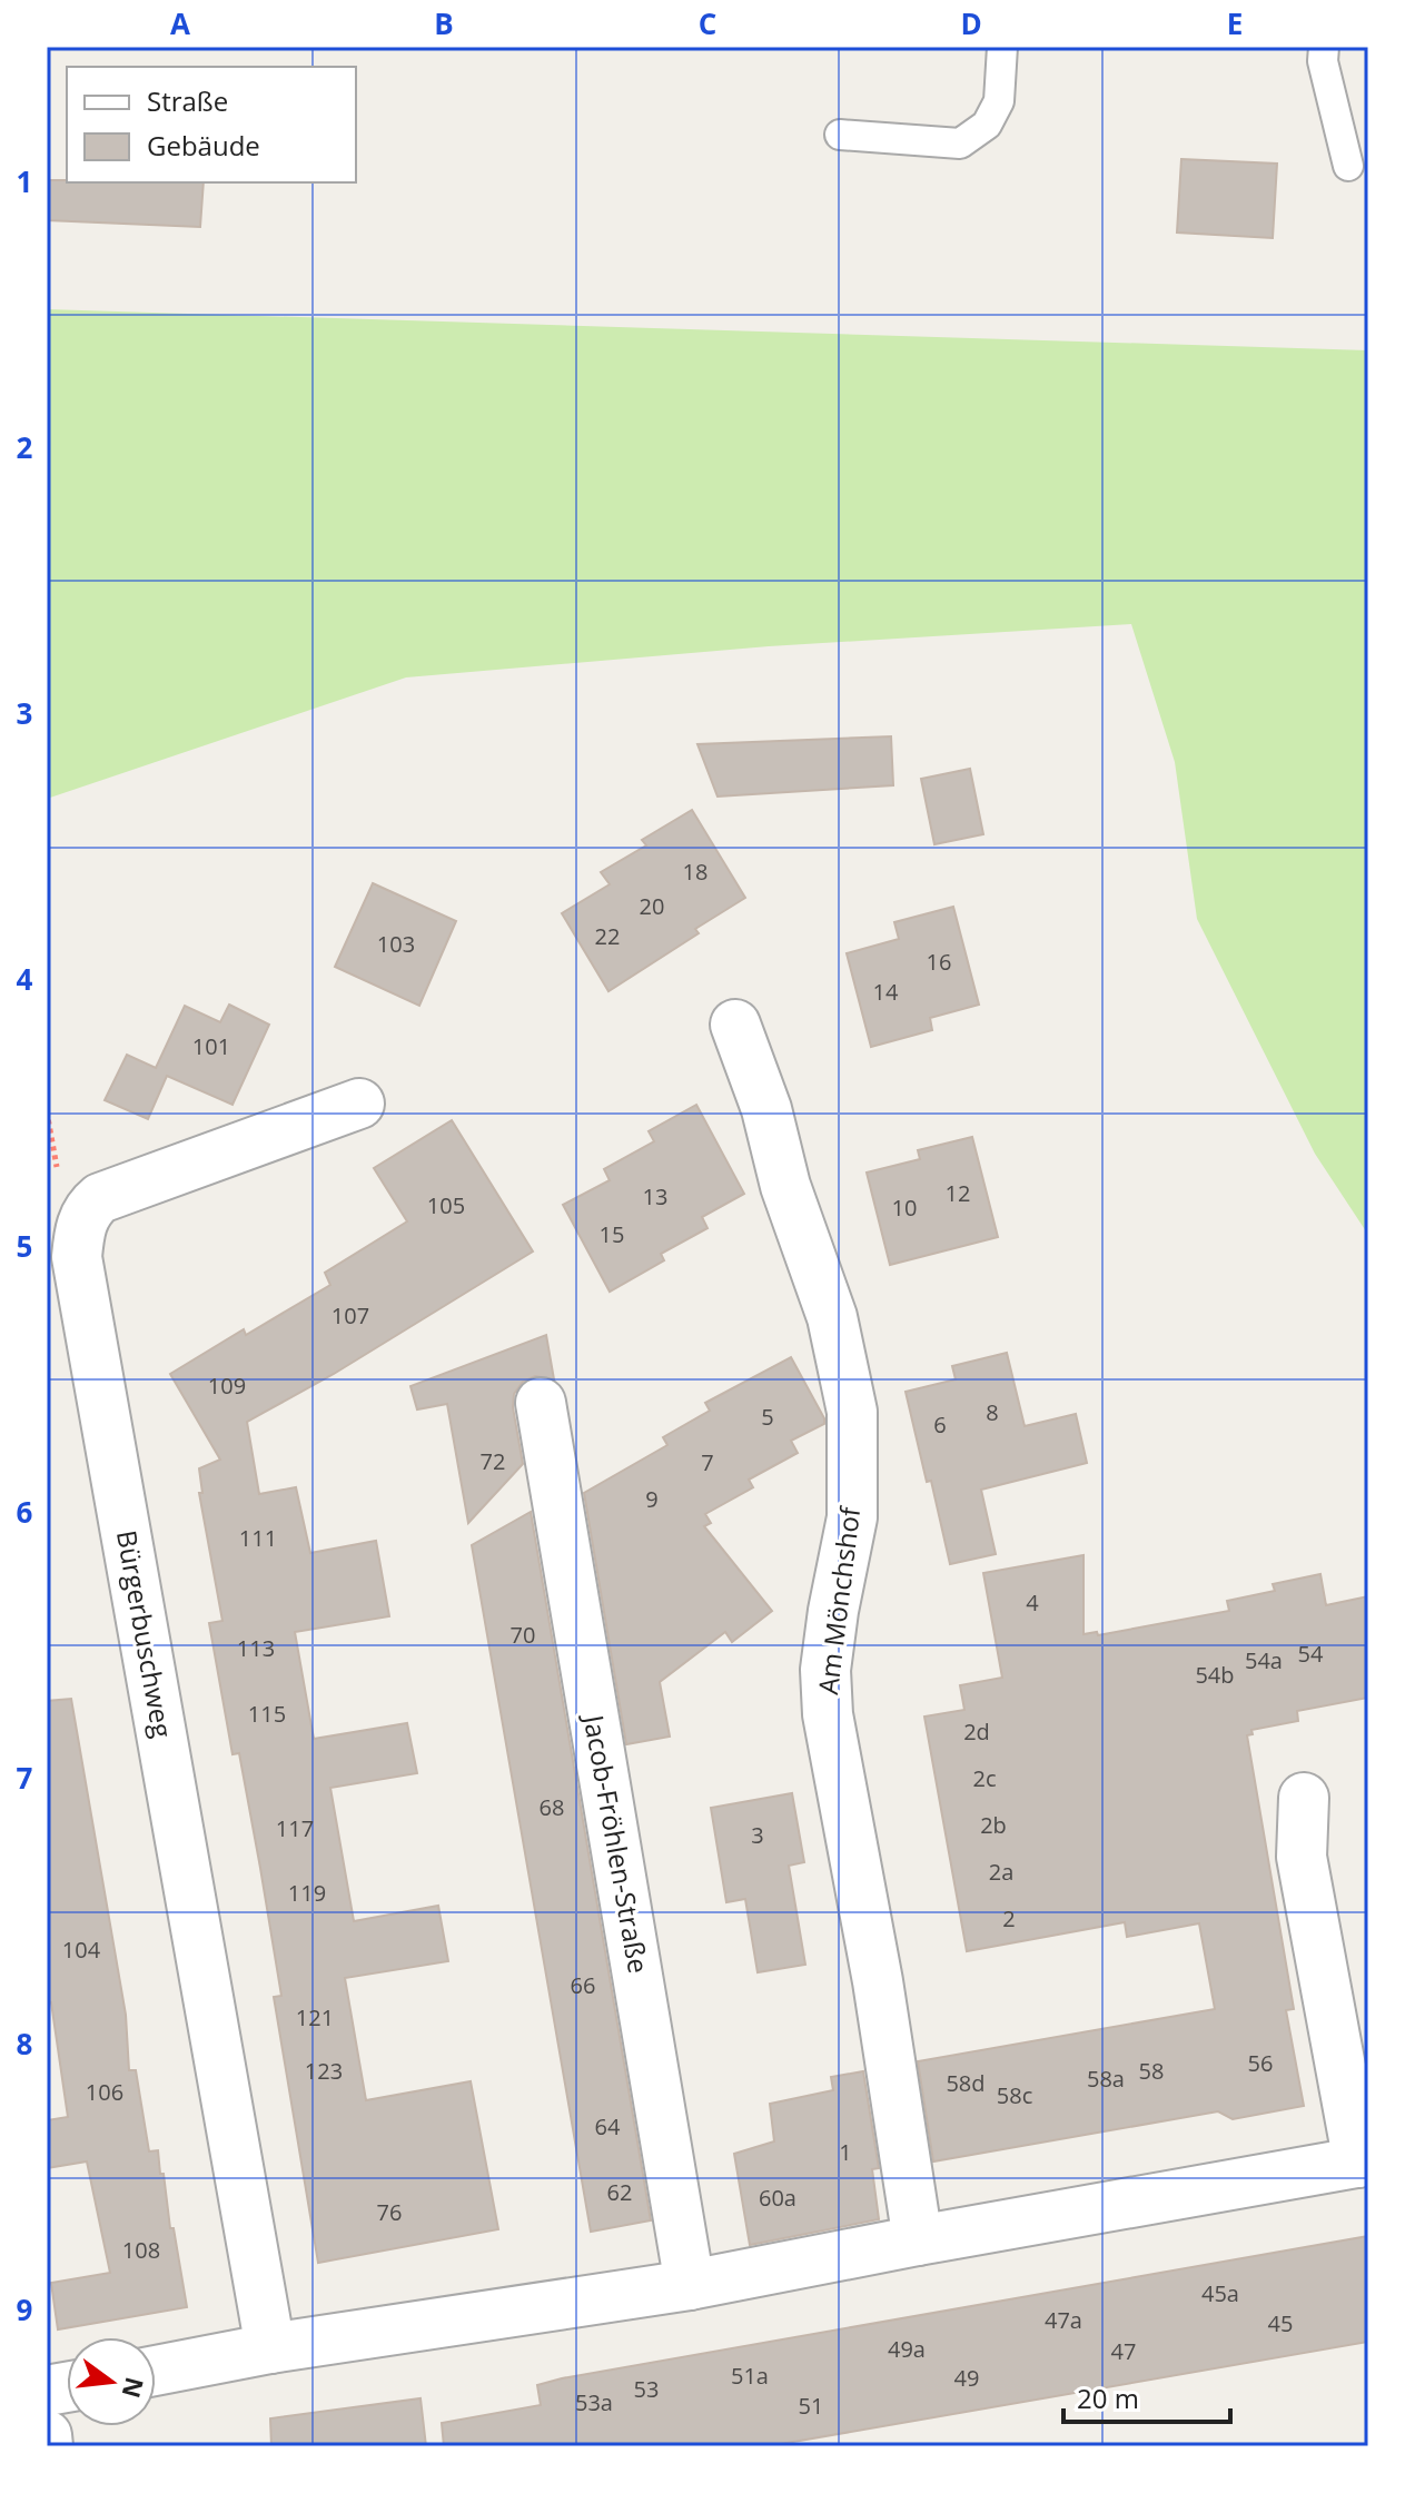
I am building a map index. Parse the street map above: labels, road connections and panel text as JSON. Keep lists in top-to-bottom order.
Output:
{
  "streets": {
    "street": ["Am Mönchshof", "Bürgerbuschweg", "Jacob-Fröhlen-Straße"]
  },
  "house_numbers": [
    "18",
    "20",
    "22",
    "103",
    "16",
    "14",
    "101",
    "12",
    "13",
    "105",
    "10",
    "15",
    "107",
    "109",
    "8",
    "5",
    "6",
    "72",
    "7",
    "9",
    "111",
    "4",
    "70",
    "113",
    "54",
    "54a",
    "54b",
    "115",
    "2d",
    "2c",
    "68",
    "2b",
    "117",
    "3",
    "2a",
    "119",
    "2",
    "104",
    "66",
    "121",
    "56",
    "123",
    "58",
    "58a",
    "58d",
    "106",
    "58c",
    "64",
    "1",
    "62",
    "60a",
    "76",
    "108",
    "45a",
    "47a",
    "45",
    "49a",
    "47",
    "51a",
    "49",
    "53",
    "53a",
    "51"
  ],
  "legend": ["Straße", "Gebäude"],
  "scale_bar": "20 m",
  "north": "right",
  "grid": {
    "columns": [
      "A",
      "B",
      "C",
      "D",
      "E"
    ],
    "rows": [
      "1",
      "2",
      "3",
      "4",
      "5",
      "6",
      "7",
      "8",
      "9"
    ]
  }
}
